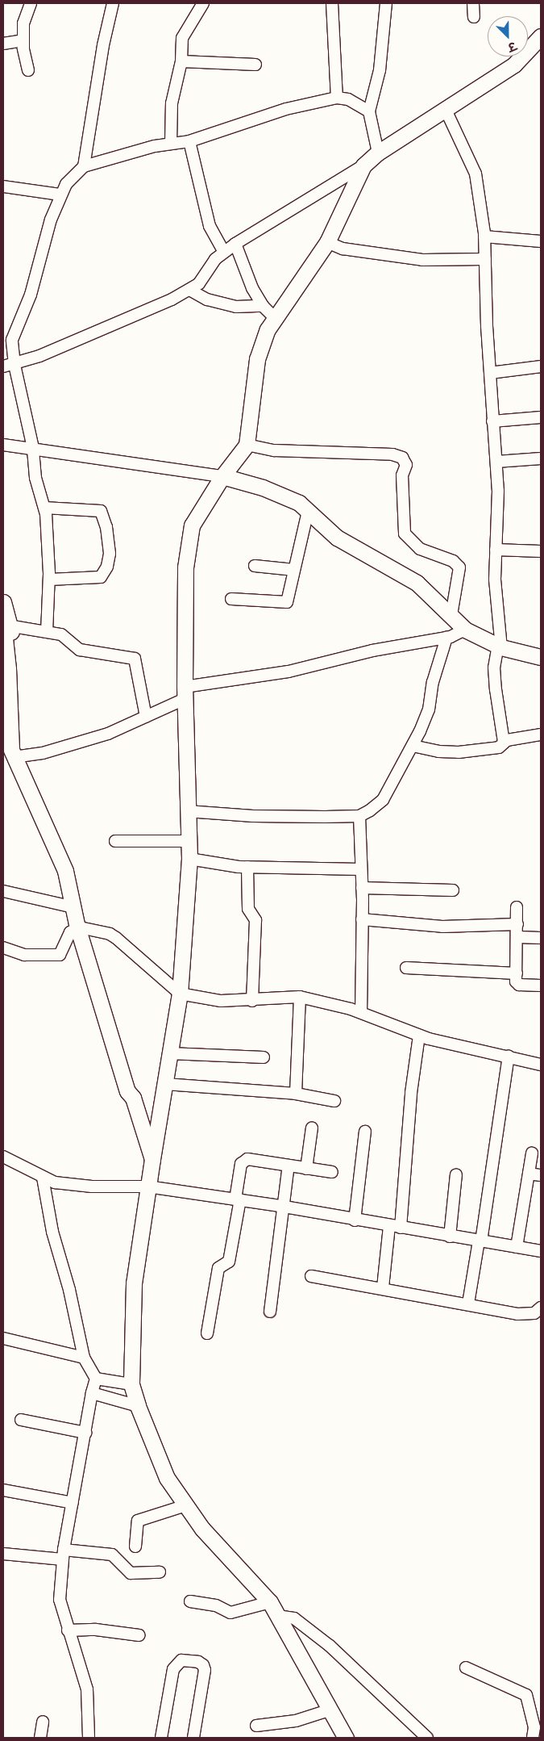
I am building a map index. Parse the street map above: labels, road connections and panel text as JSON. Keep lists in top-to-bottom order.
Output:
{
  "north": "bottom right"
}
